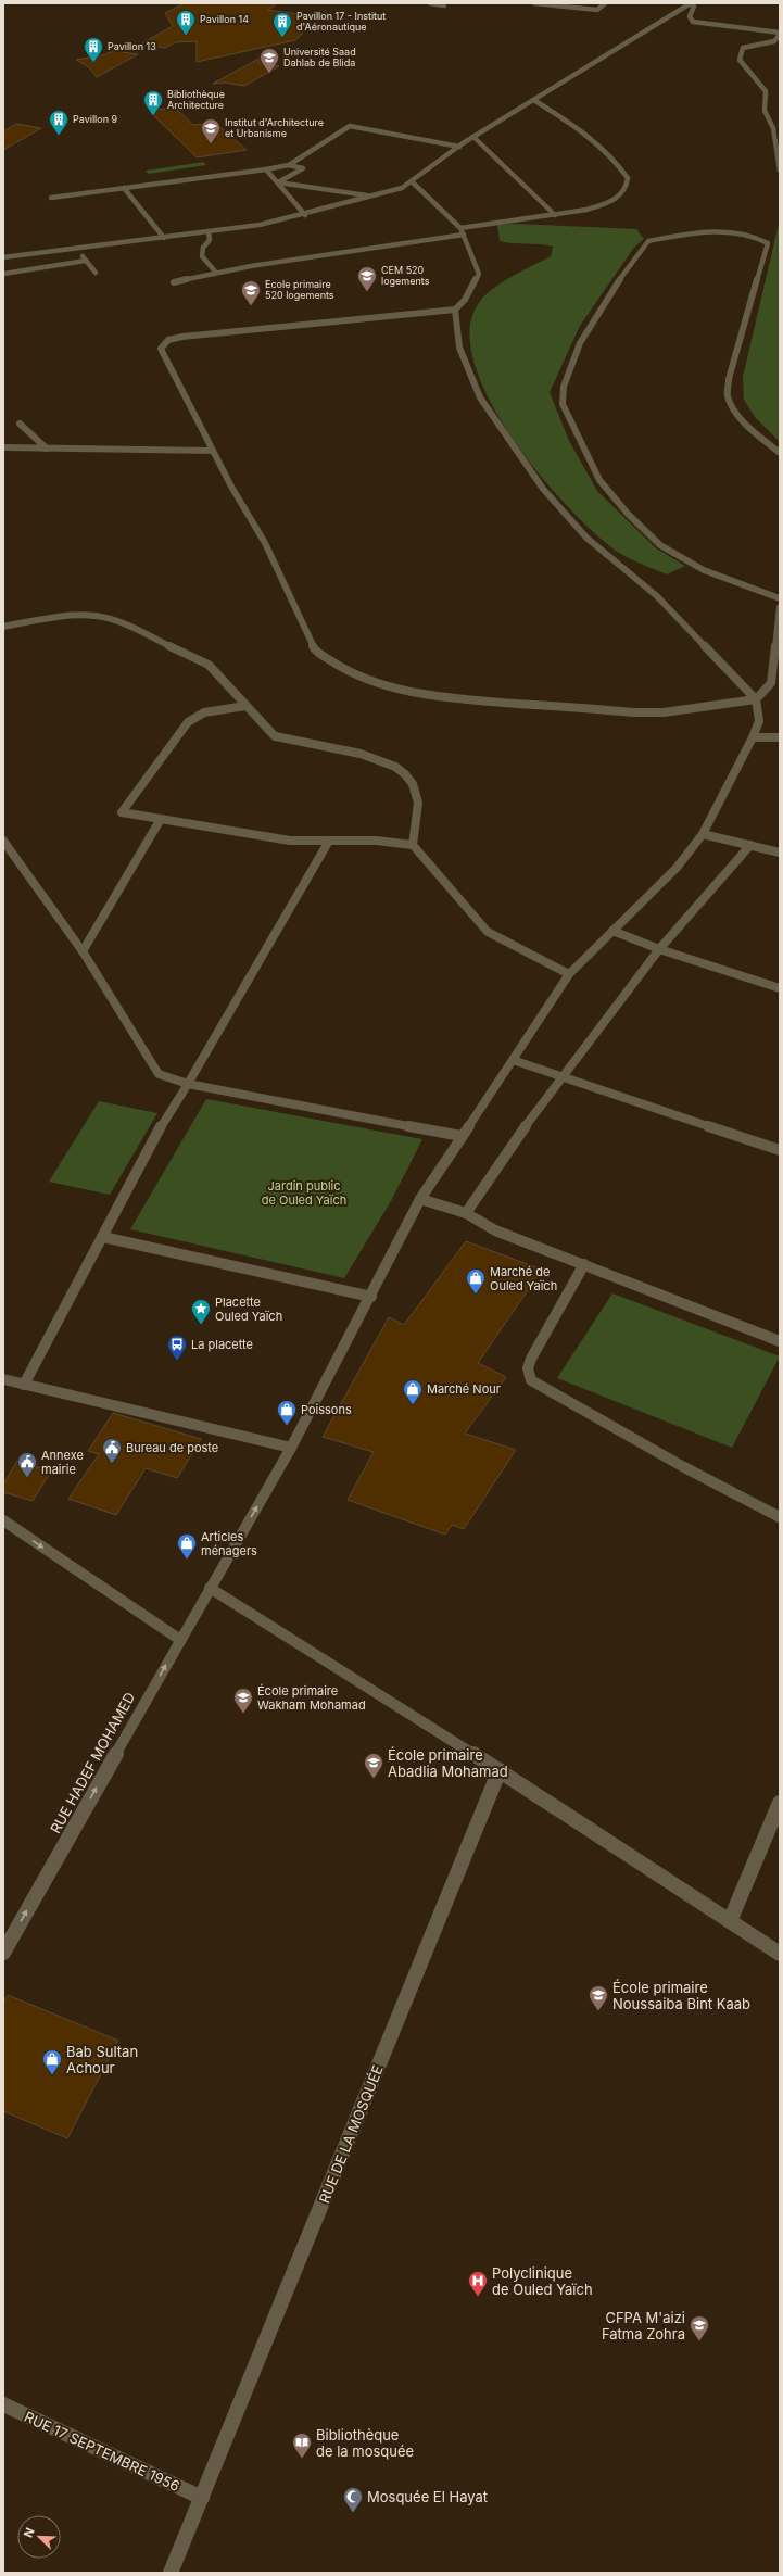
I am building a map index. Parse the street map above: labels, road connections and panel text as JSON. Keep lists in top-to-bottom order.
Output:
{
  "streets": {
    "street": ["RUE HADEF MOHAMED", "RUE DE LA MOSQUÉE", "RUE 17 SEPTEMBRE 1956"]
  },
  "crossings": [
    ["RUE DE LA MOSQUÉE", "RUE 17 SEPTEMBRE 1956"]
  ],
  "one_way": ["RUE HADEF MOHAMED"],
  "parks": ["Jardin public de Ouled Yaïch"],
  "places": {
    "building": [
      "Pavillon 14",
      "Pavillon 17 - Institut d'Aéronautique",
      "Pavillon 13",
      "Bibliothèque Architecture",
      "Pavillon 9"
    ],
    "school or university": [
      "Université Saad Dahlab de Blida",
      "Institut d'Architecture et Urbanisme",
      "CEM 520 logements",
      "Ecole primaire 520 logements",
      "École primaire Wakham Mohamad",
      "École primaire Abadlia Mohamad",
      "École primaire Noussaiba Bint Kaab",
      "CFPA M'aizi Fatma Zohra"
    ],
    "shop": [
      "Marché de Ouled Yaïch",
      "Marché Nour",
      "Poissons",
      "Articles ménagers",
      "Bab Sultan Achour"
    ],
    "place": ["Placette Ouled Yaïch"],
    "bus stop": ["La placette"],
    "public building": ["Bureau de poste", "Annexe mairie"],
    "hospital": ["Polyclinique de Ouled Yaïch"],
    "library": ["Bibliothèque de la mosquée"],
    "mosque": ["Mosquée El Hayat"]
  },
  "north": "top left"
}
